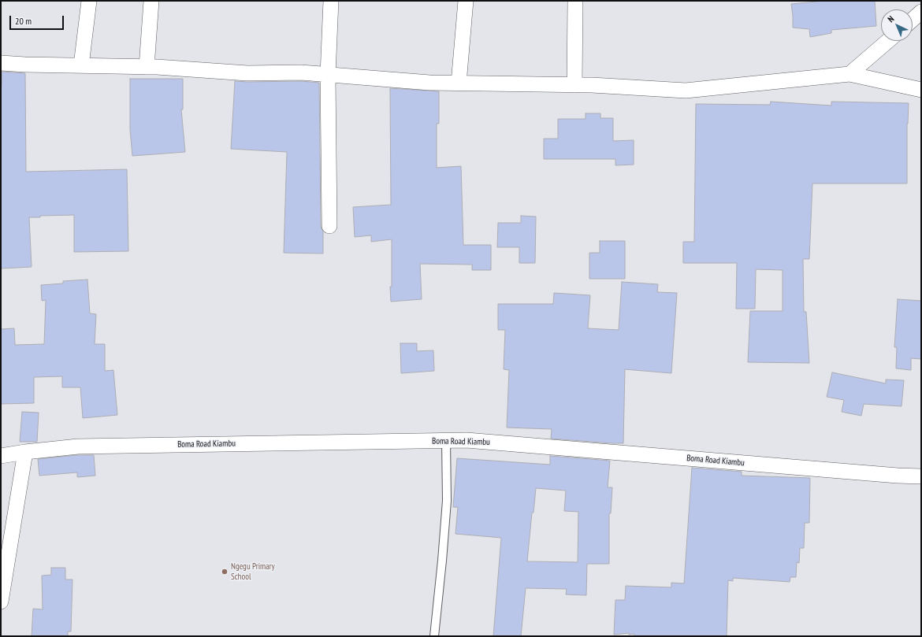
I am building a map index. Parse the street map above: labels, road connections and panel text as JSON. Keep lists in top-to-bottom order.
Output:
{
  "streets": {
    "street": ["Boma Road Kiambu"]
  },
  "places": ["Ngegu Primary School"],
  "scale_bar": "20 m",
  "north": "top left"
}
